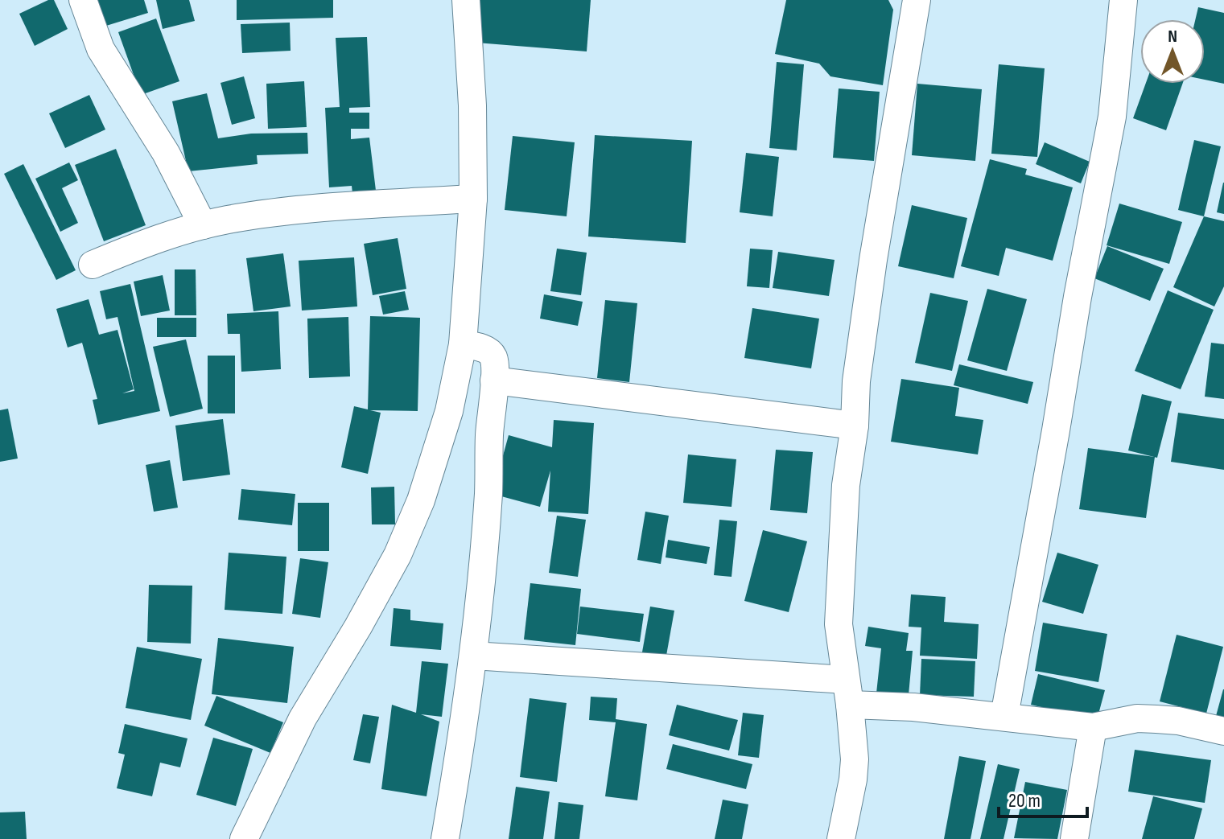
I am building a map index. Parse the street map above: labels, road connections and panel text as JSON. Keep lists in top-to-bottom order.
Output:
{
  "scale_bar": "20 m",
  "north": "top"
}
